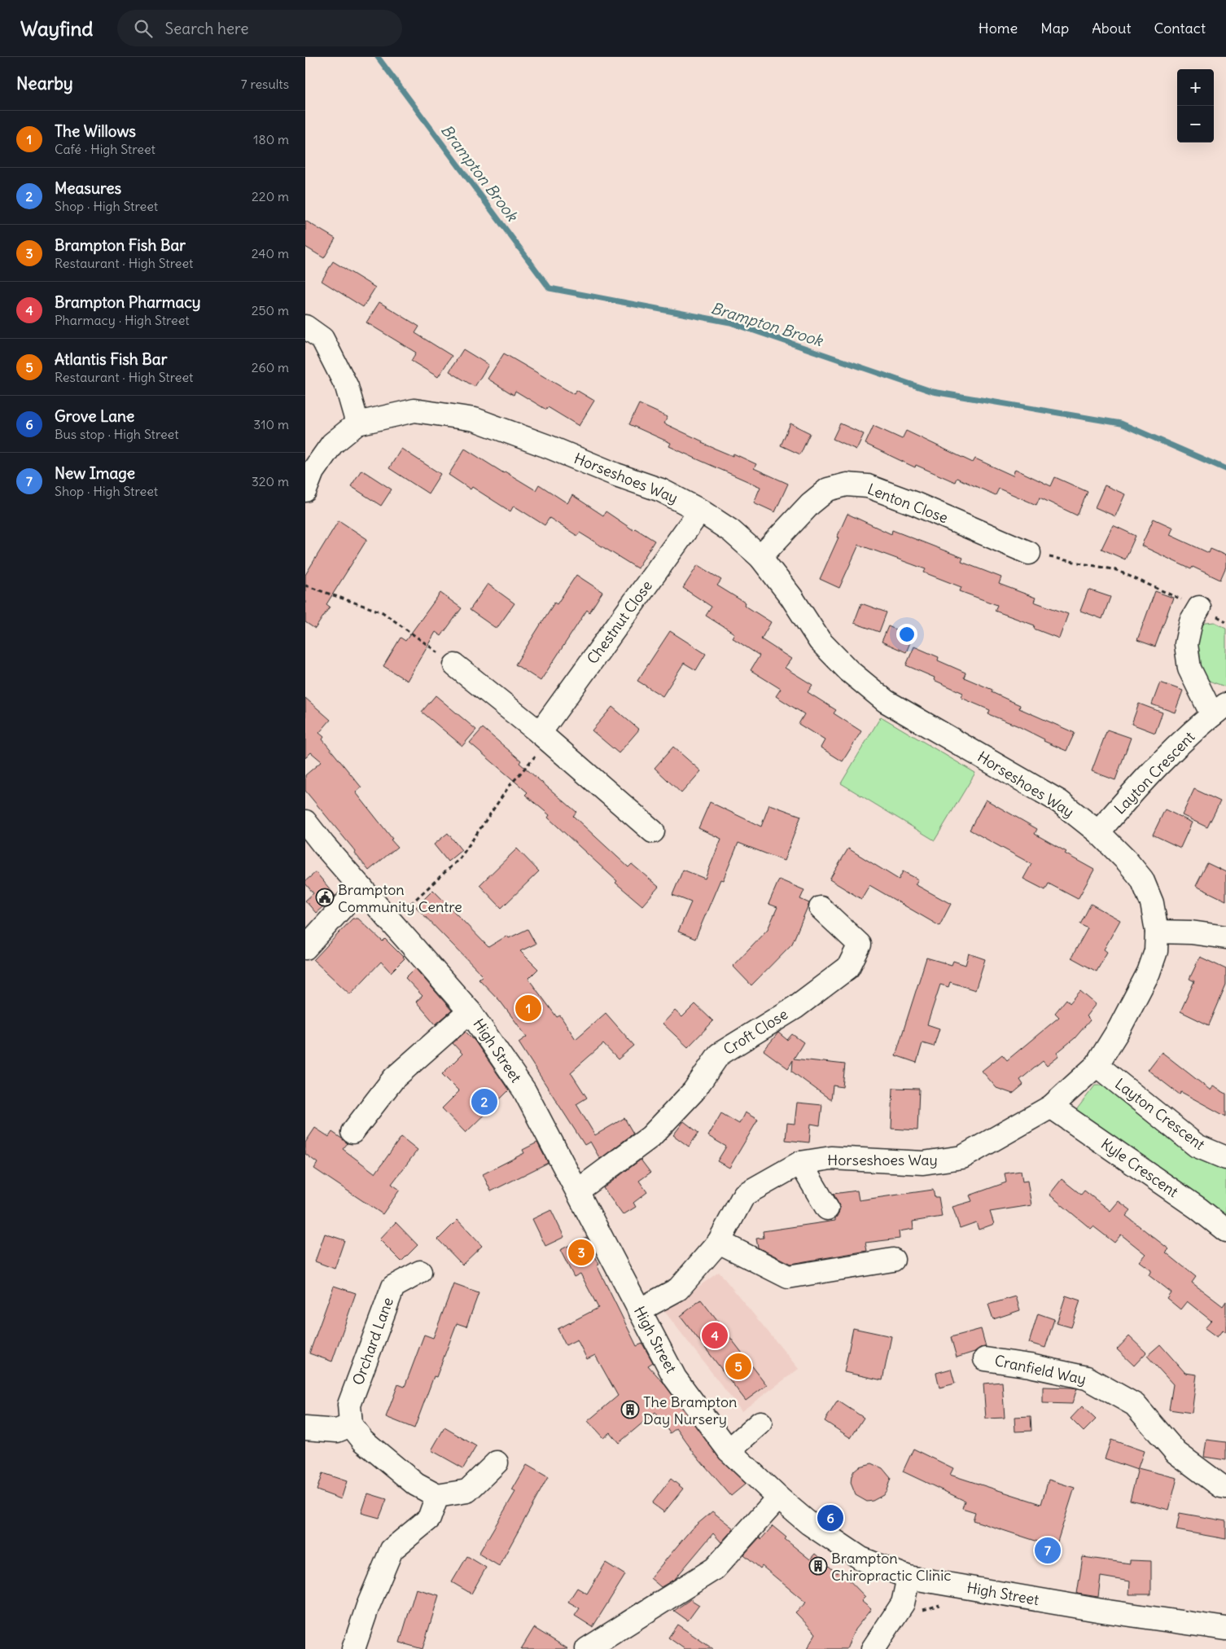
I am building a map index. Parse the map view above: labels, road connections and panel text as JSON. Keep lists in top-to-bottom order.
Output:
{
  "streets": {
    "street": [
      "Horseshoes Way",
      "Lenton Close",
      "Chestnut Close",
      "Layton Crescent",
      "Croft Close",
      "High Street",
      "Kyle Crescent",
      "Orchard Lane",
      "Cranfield Way"
    ]
  },
  "crossings": [
    ["Horseshoes Way", "Lenton Close"],
    ["Horseshoes Way", "Chestnut Close"],
    ["Horseshoes Way", "Layton Crescent"],
    ["Horseshoes Way", "High Street"],
    ["Horseshoes Way", "Kyle Crescent"],
    ["Croft Close", "High Street"]
  ],
  "water": ["Brampton Brook"],
  "places": {
    "public building": ["Brampton Community Centre"],
    "building": ["The Brampton Day Nursery", "Brampton Chiropractic Clinic"]
  },
  "page": {
    "header": "Wayfind",
    "search": "Search here",
    "nav": [
      "Home",
      "Map",
      "About",
      "Contact"
    ],
    "heading": ["Nearby", "7 results"],
    "map_buttons": ["+", "−"],
    "list": [
      {
        "mark": "1",
        "name": "The Willows",
        "note": "Café · High Street",
        "value": "180 m"
      },
      {
        "mark": "2",
        "name": "Measures",
        "note": "Shop · High Street",
        "value": "220 m"
      },
      {
        "mark": "3",
        "name": "Brampton Fish Bar",
        "note": "Restaurant · High Street",
        "value": "240 m"
      },
      {
        "mark": "4",
        "name": "Brampton Pharmacy",
        "note": "Pharmacy · High Street",
        "value": "250 m"
      },
      {
        "mark": "5",
        "name": "Atlantis Fish Bar",
        "note": "Restaurant · High Street",
        "value": "260 m"
      },
      {
        "mark": "6",
        "name": "Grove Lane",
        "note": "Bus stop · High Street",
        "value": "310 m"
      },
      {
        "mark": "7",
        "name": "New Image",
        "note": "Shop · High Street",
        "value": "320 m"
      }
    ],
    "pins": [
      "1",
      "2",
      "3",
      "4",
      "5",
      "6",
      "7"
    ]
  }
}
